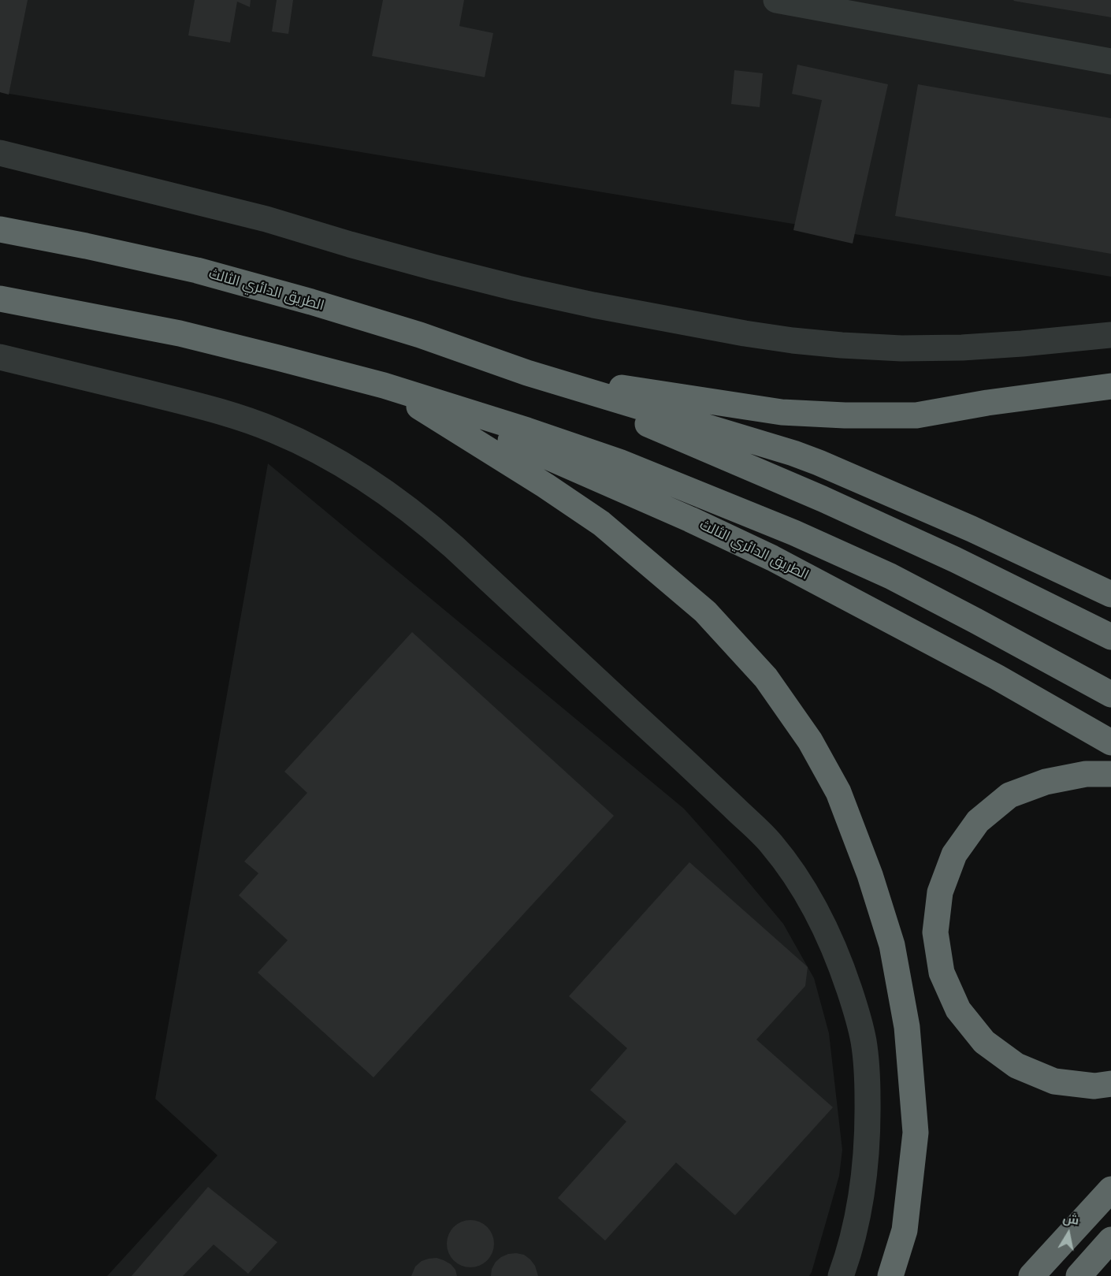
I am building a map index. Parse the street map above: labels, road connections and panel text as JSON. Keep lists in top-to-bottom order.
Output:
{
  "streets": {
    "highway": ["الطريق الدائري الثالث"]
  },
  "north": "top"
}
